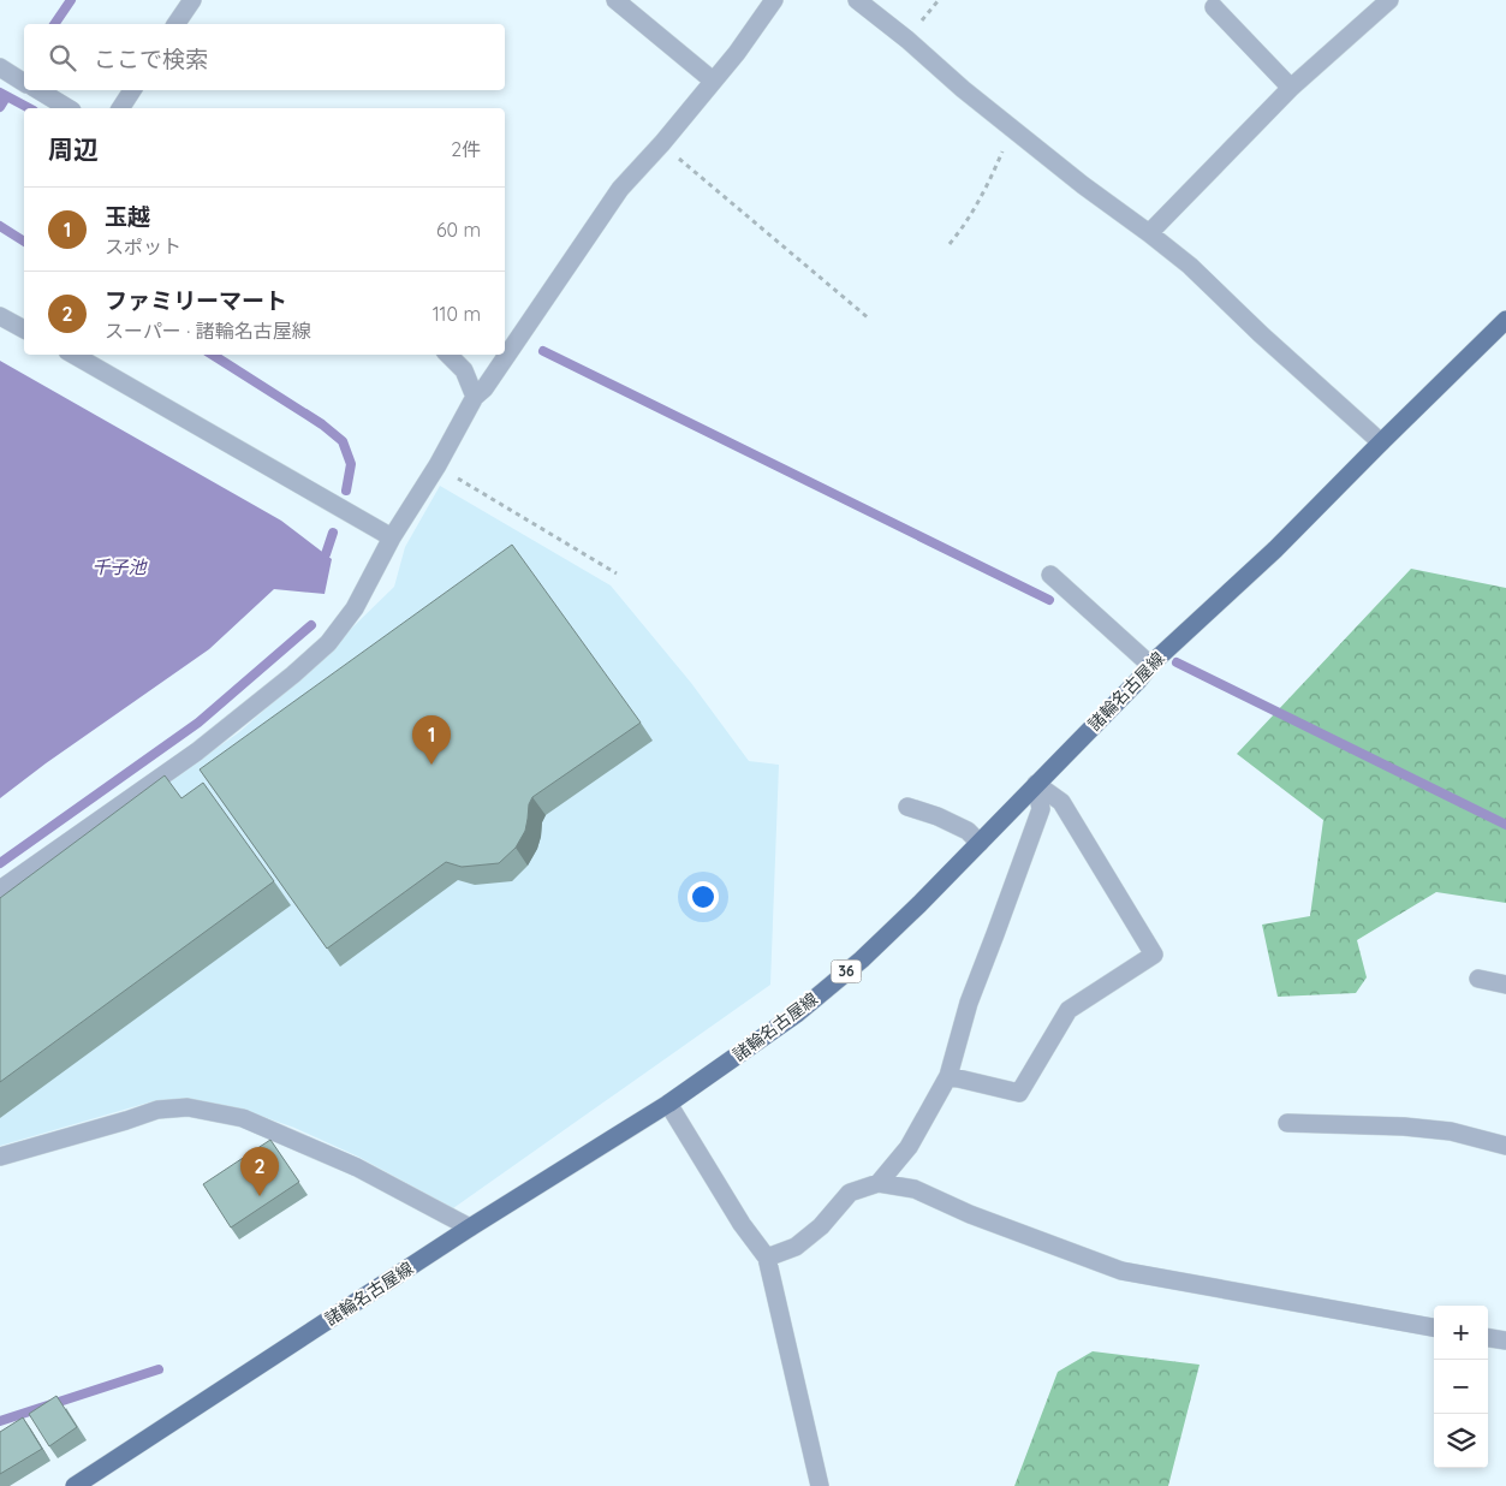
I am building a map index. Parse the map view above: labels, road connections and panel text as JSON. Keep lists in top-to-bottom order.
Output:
{
  "streets": {
    "main road": ["諸輪名古屋線", "36"]
  },
  "water": ["千子池"],
  "page": {
    "search": "ここで検索",
    "heading": ["周辺", "2件"],
    "list": [
      {
        "mark": "1",
        "name": "玉越",
        "note": "スポット",
        "value": "60 m"
      },
      {
        "mark": "2",
        "name": "ファミリーマート",
        "note": "スーパー · 諸輪名古屋線",
        "value": "110 m"
      }
    ],
    "pins": ["1", "2"],
    "map_buttons": ["+", "−"]
  }
}
